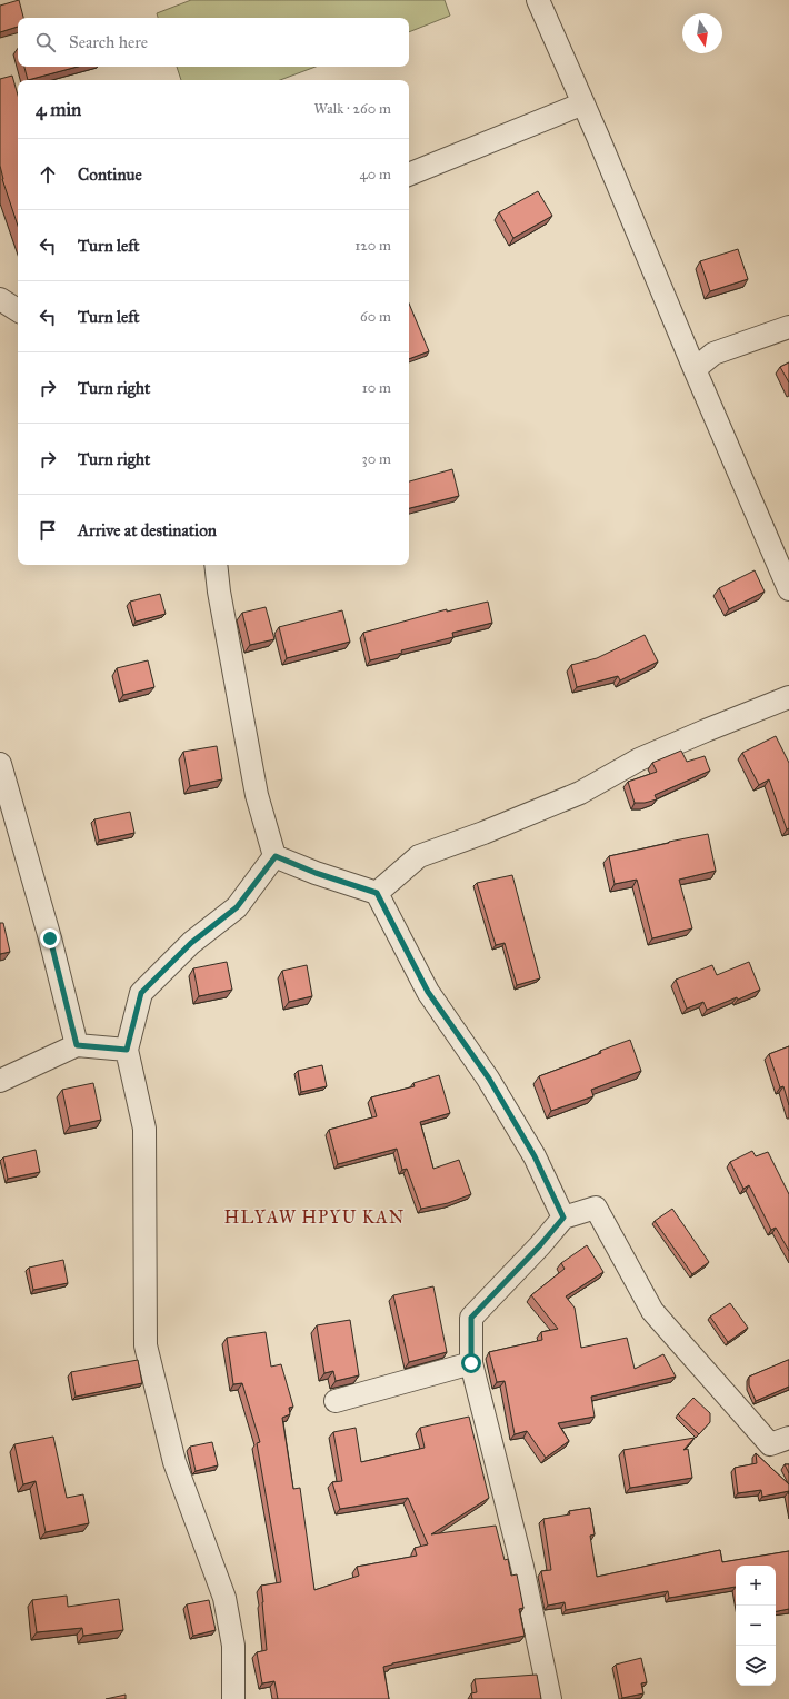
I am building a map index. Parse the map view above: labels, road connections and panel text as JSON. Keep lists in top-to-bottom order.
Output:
{
  "districts": ["HLYAW HPYU KAN"],
  "north": "bottom",
  "page": {
    "search": "Search here",
    "heading": ["4 min", "Walk · 260 m"],
    "list": [
      ["Continue", "40 m"],
      ["Turn left", "120 m"],
      ["Turn left", "60 m"],
      ["Turn right", "10 m"],
      ["Turn right", "30 m"],
      "Arrive at destination"
    ],
    "map_buttons": ["+", "−"]
  }
}
